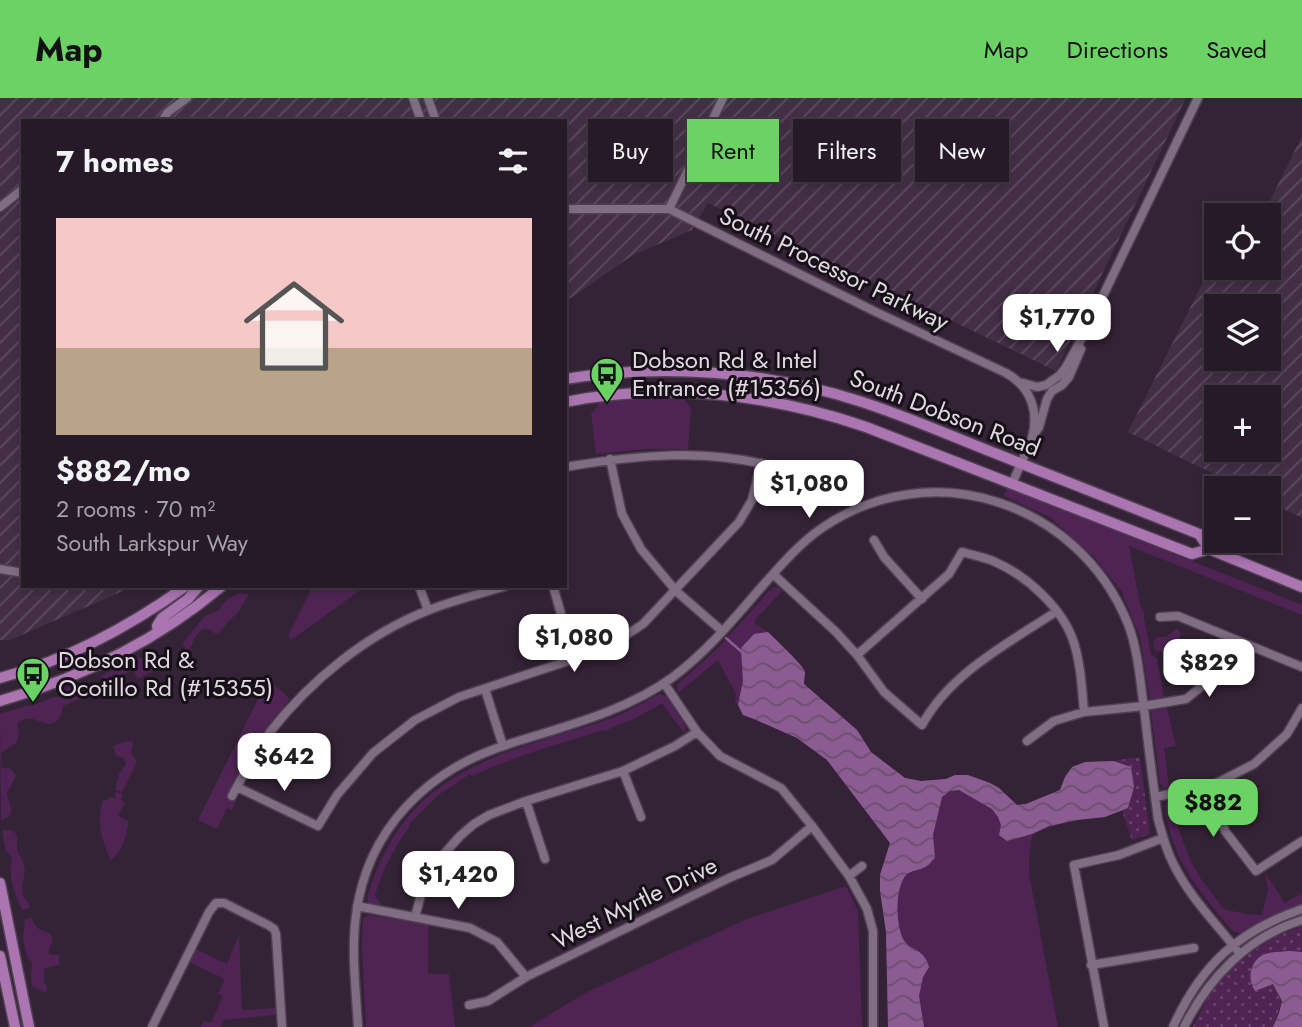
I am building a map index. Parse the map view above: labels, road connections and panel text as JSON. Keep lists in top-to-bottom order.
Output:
{
  "streets": {
    "main road": ["South Dobson Road"],
    "street": ["South Processor Parkway", "West Myrtle Drive"]
  },
  "places": {
    "bus stop": ["Dobson Rd & Intel Entrance (#15356)", "Dobson Rd & Ocotillo Rd (#15355)"]
  },
  "page": {
    "header": "Map",
    "nav": ["Map", "Directions", "Saved"],
    "chip": [
      "Buy",
      "Rent",
      "Filters",
      "New"
    ],
    "heading": "7 homes",
    "map_buttons": ["+", "−"],
    "list": [
      {
        "name": "$882/mo",
        "note": "2 rooms · 70 m² · South Larkspur Way"
      }
    ],
    "price": [
      "$1,770",
      "$1,080",
      "$1,080",
      "$829",
      "$642",
      "$882",
      "$1,420"
    ]
  }
}
